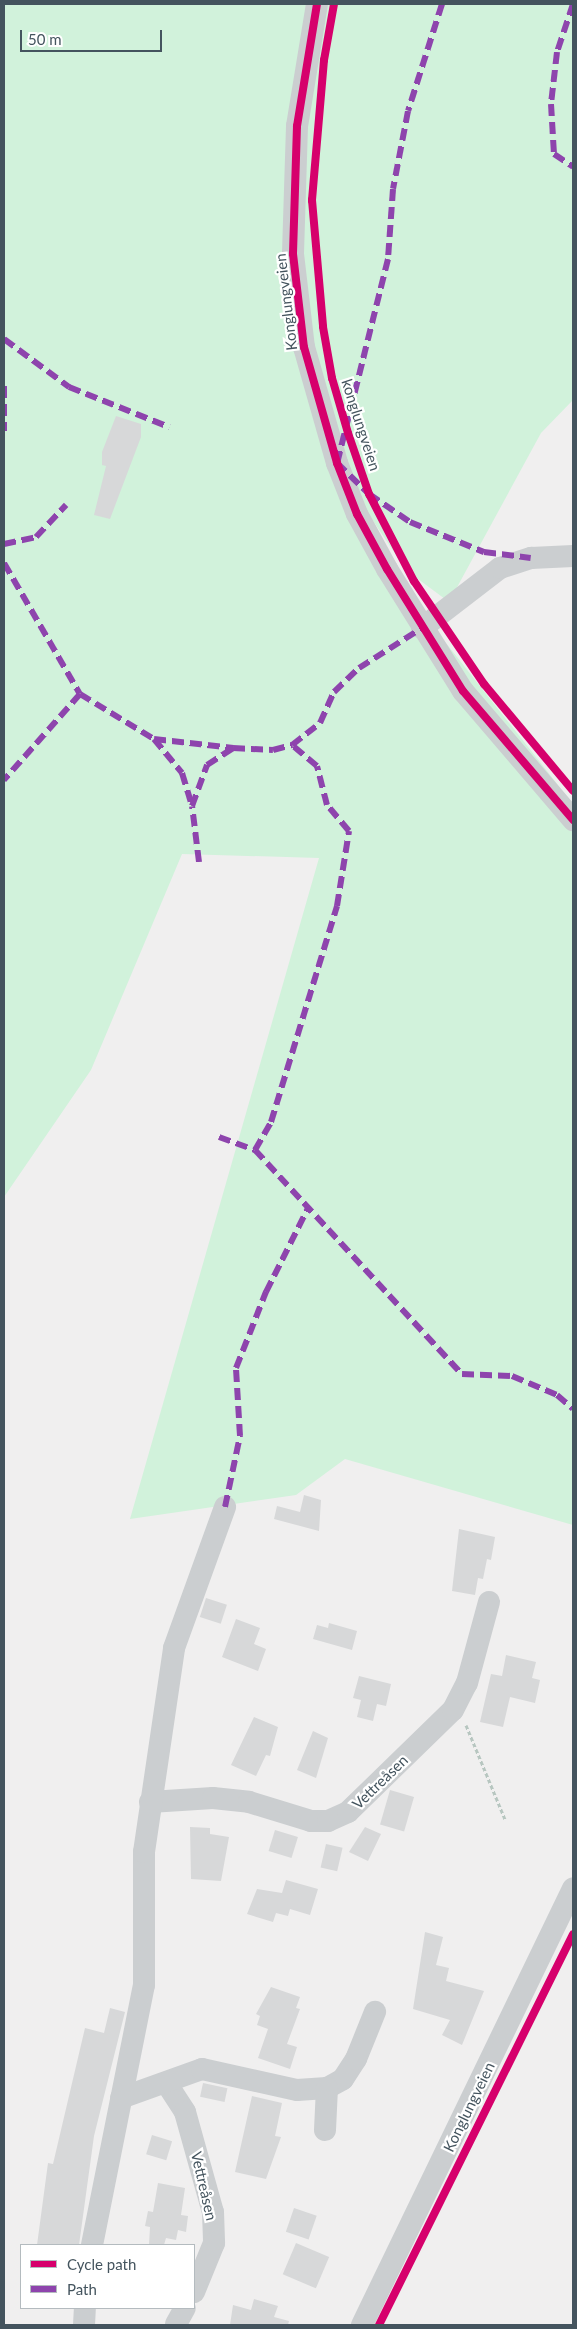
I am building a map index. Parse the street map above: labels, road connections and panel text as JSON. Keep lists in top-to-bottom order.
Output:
{
  "streets": {
    "street": ["Konglungveien", "Vettreåsen"],
    "cycle path": ["konglungveien"]
  },
  "legend": ["Cycle path", "Path"],
  "scale_bar": "50 m"
}
